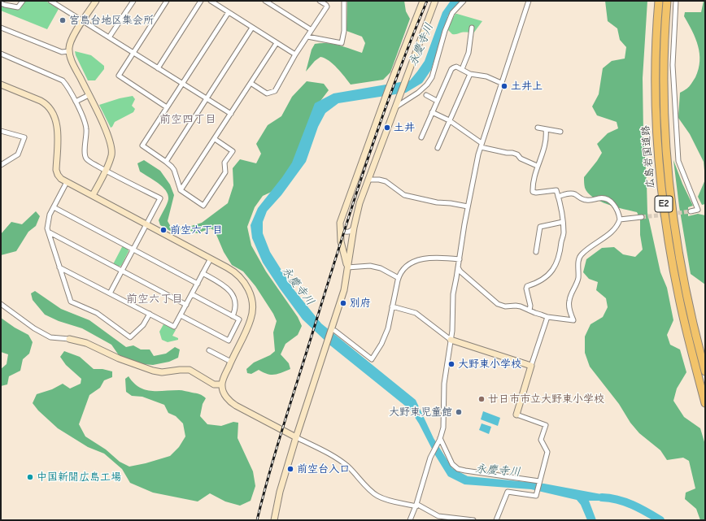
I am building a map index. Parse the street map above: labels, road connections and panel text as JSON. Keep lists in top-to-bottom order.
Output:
{
  "streets": {
    "highway": ["広島岩国道路", "E2"]
  },
  "districts": ["前空四丁目", "前空六丁目"],
  "water": ["永慶寺川"],
  "places": [
    "宮島台地区集会所",
    "土井上",
    "土井",
    "前空六丁目",
    "別府",
    "大野東小学校",
    "廿日市市立大野東小学校",
    "大野東児童館",
    "前空台入口",
    "中国新聞広島工場"
  ]
}
